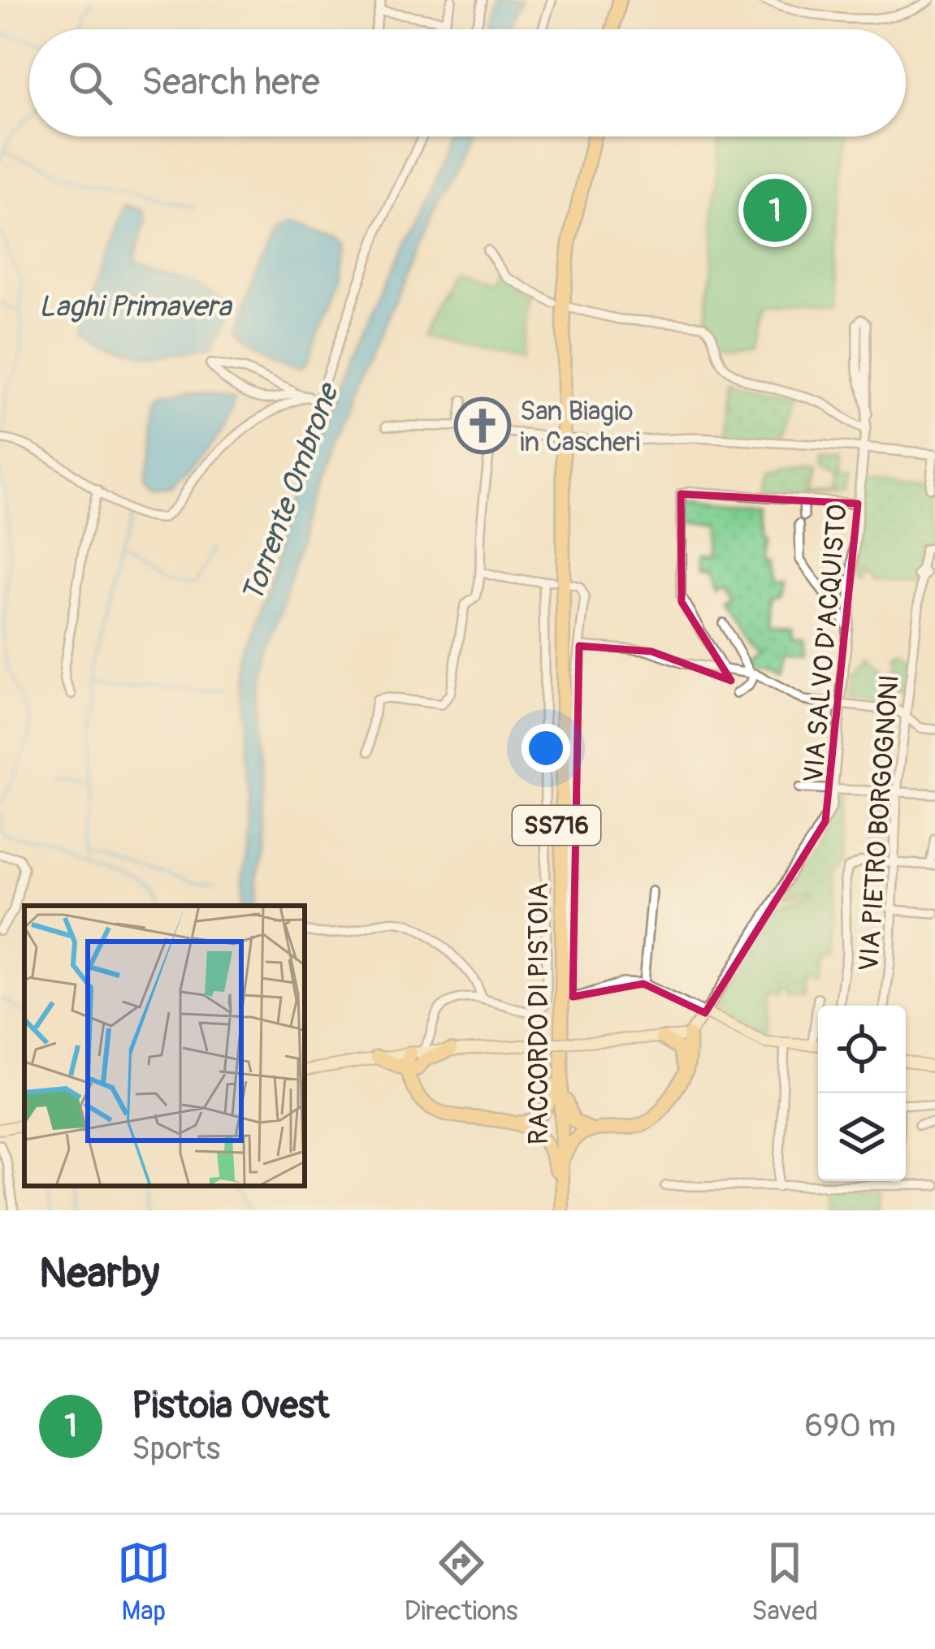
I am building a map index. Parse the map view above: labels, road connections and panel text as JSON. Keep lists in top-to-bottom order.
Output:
{
  "streets": {
    "highway": ["SS716", "RACCORDO DI PISTOIA"],
    "main road": ["VIA SALVO D'ACQUISTO"],
    "street": ["VIA PIETRO BORGOGNONI"]
  },
  "water": ["Laghi Primavera", "Torrente Ombrone"],
  "places": {
    "church": ["San Biagio in Cascheri"]
  },
  "page": {
    "search": "Search here",
    "pins": "1",
    "heading": "Nearby",
    "list": [
      {
        "mark": "1",
        "name": "Pistoia Ovest",
        "note": "Sports",
        "value": "690 m"
      }
    ],
    "nav": ["Map", "Directions", "Saved"]
  }
}
